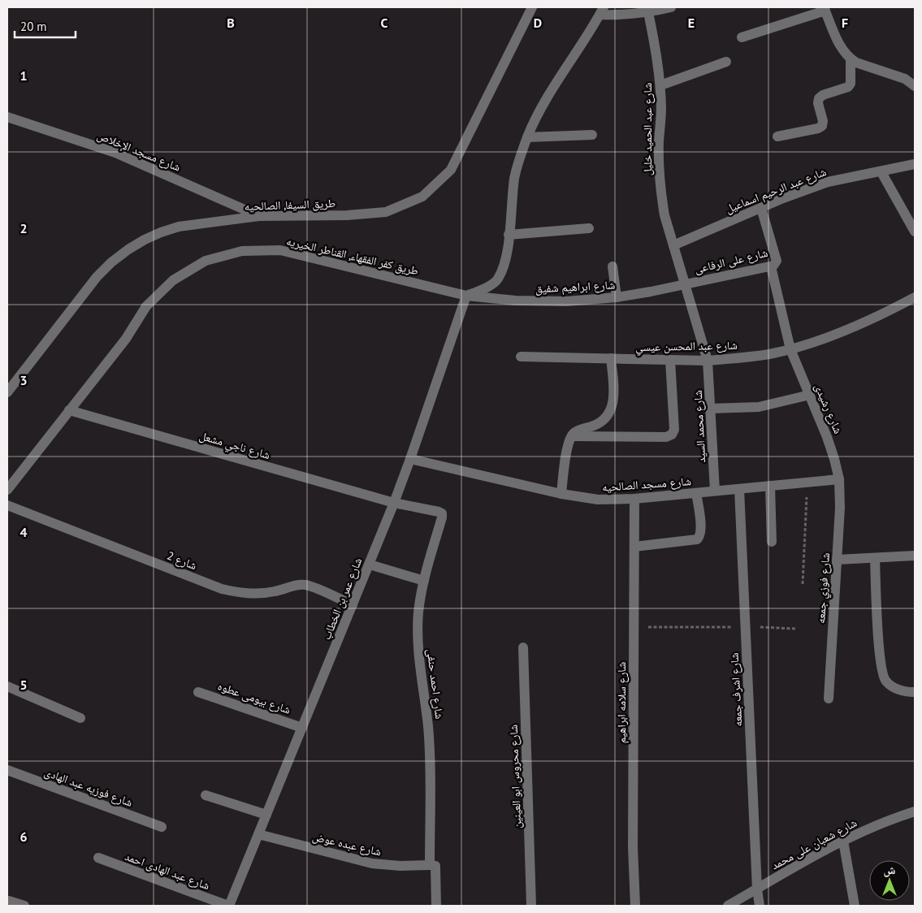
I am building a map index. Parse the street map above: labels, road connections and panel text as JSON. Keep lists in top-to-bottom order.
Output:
{
  "streets": {
    "street": [
      "شارع عبد الحميد خليل",
      "شارع مسجد الإخلاص",
      "شارع عبد الرحيم اسماعيل",
      "طريق السيفا, الصالحيه",
      "طريق كفر الفقهاء, القناطر الخيريه",
      "شارع على الرفاعى",
      "شارع ابراهيم شفيق",
      "شارع عبد المحسن عيسي",
      "شارع رشيدى",
      "شارع محمد السيد",
      "شارع ناجي مشعل",
      "شارع مسجد الصالحيه",
      "شارع 2",
      "شارع فوزي جمعه",
      "شارع عمر بن الخطاب",
      "شارع احمد حنفى",
      "شارع اشرف جمعه",
      "شارع بيومى عطوه",
      "شارع سلامه ابراهيم",
      "شارع محروس ابو العينين",
      "شارع فوزيه عبد الهادى",
      "شارع عبده عوض",
      "شارع شعبان على محمد",
      "شارع عبد الهادى احمد"
    ]
  },
  "crossings": [
    ["شارع عبد الحميد خليل", "شارع عبد الرحيم اسماعيل"],
    ["شارع عبد الحميد خليل", "شارع على الرفاعى"],
    ["شارع عبد الحميد خليل", "شارع ابراهيم شفيق"],
    ["شارع عبد الحميد خليل", "شارع محمد السيد"],
    ["شارع مسجد الإخلاص", "طريق السيفا, الصالحيه"],
    ["شارع عبد الرحيم اسماعيل", "شارع على الرفاعى"],
    ["طريق كفر الفقهاء, القناطر الخيريه", "شارع ابراهيم شفيق"],
    ["طريق كفر الفقهاء, القناطر الخيريه", "شارع ناجي مشعل"],
    ["طريق كفر الفقهاء, القناطر الخيريه", "شارع عمر بن الخطاب"],
    ["شارع على الرفاعى", "شارع ابراهيم شفيق"],
    ["شارع على الرفاعى", "شارع رشيدى"],
    ["شارع على الرفاعى", "شارع محمد السيد"],
    ["شارع ابراهيم شفيق", "شارع محمد السيد"],
    ["شارع ابراهيم شفيق", "شارع عمر بن الخطاب"],
    ["شارع عبد المحسن عيسي", "شارع رشيدى"],
    ["شارع عبد المحسن عيسي", "شارع محمد السيد"],
    ["شارع رشيدى", "شارع مسجد الصالحيه"],
    ["شارع رشيدى", "شارع فوزي جمعه"],
    ["شارع محمد السيد", "شارع مسجد الصالحيه"],
    ["شارع ناجي مشعل", "شارع عمر بن الخطاب"],
    ["شارع ناجي مشعل", "شارع احمد حنفى"],
    ["شارع مسجد الصالحيه", "شارع فوزي جمعه"],
    ["شارع مسجد الصالحيه", "شارع عمر بن الخطاب"],
    ["شارع مسجد الصالحيه", "شارع اشرف جمعه"],
    ["شارع مسجد الصالحيه", "شارع سلامه ابراهيم"],
    ["شارع 2", "شارع عمر بن الخطاب"],
    ["شارع عمر بن الخطاب", "شارع احمد حنفى"],
    ["شارع عمر بن الخطاب", "شارع بيومى عطوه"],
    ["شارع عمر بن الخطاب", "شارع عبده عوض"],
    ["شارع عمر بن الخطاب", "شارع عبد الهادى احمد"],
    ["شارع احمد حنفى", "شارع عبده عوض"],
    ["شارع اشرف جمعه", "شارع شعبان على محمد"]
  ],
  "scale_bar": "20 m",
  "north": "top",
  "grid": {
    "columns": [
      "B",
      "C",
      "D",
      "E",
      "F"
    ],
    "rows": [
      "1",
      "2",
      "3",
      "4",
      "5",
      "6"
    ]
  }
}
